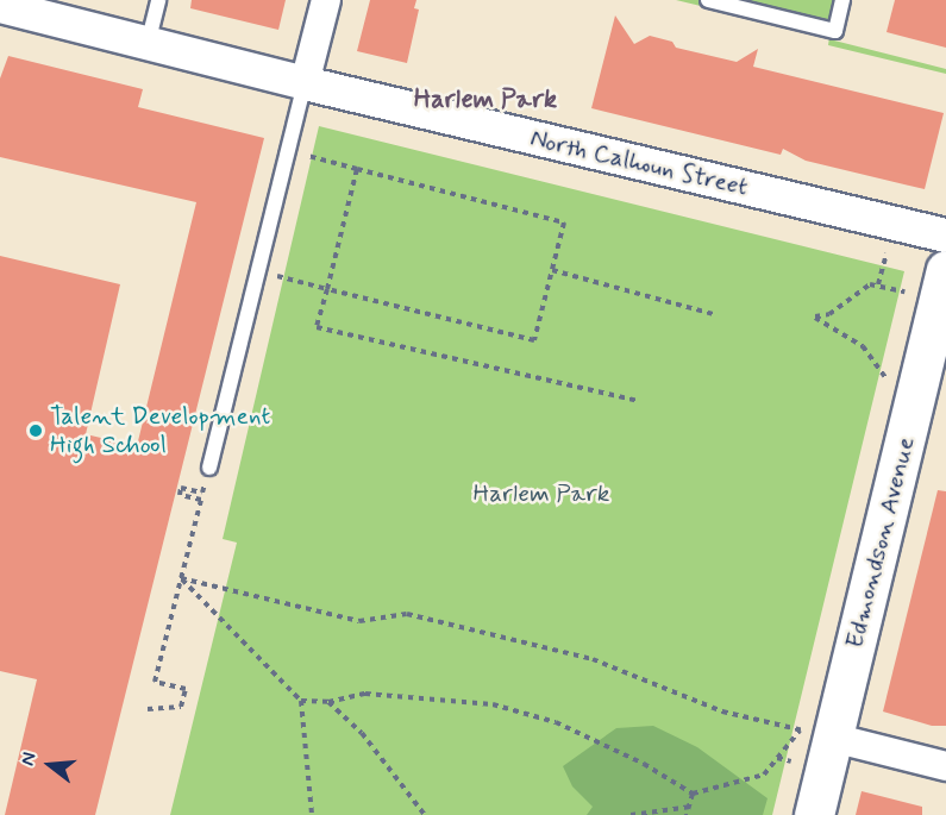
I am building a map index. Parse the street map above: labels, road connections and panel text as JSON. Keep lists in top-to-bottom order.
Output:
{
  "streets": {
    "main road": ["Edmondson Avenue"],
    "street": ["North Calhoun Street"]
  },
  "districts": ["Harlem Park"],
  "parks": ["Harlem Park"],
  "places": ["Talent Development High School"],
  "north": "left"
}
